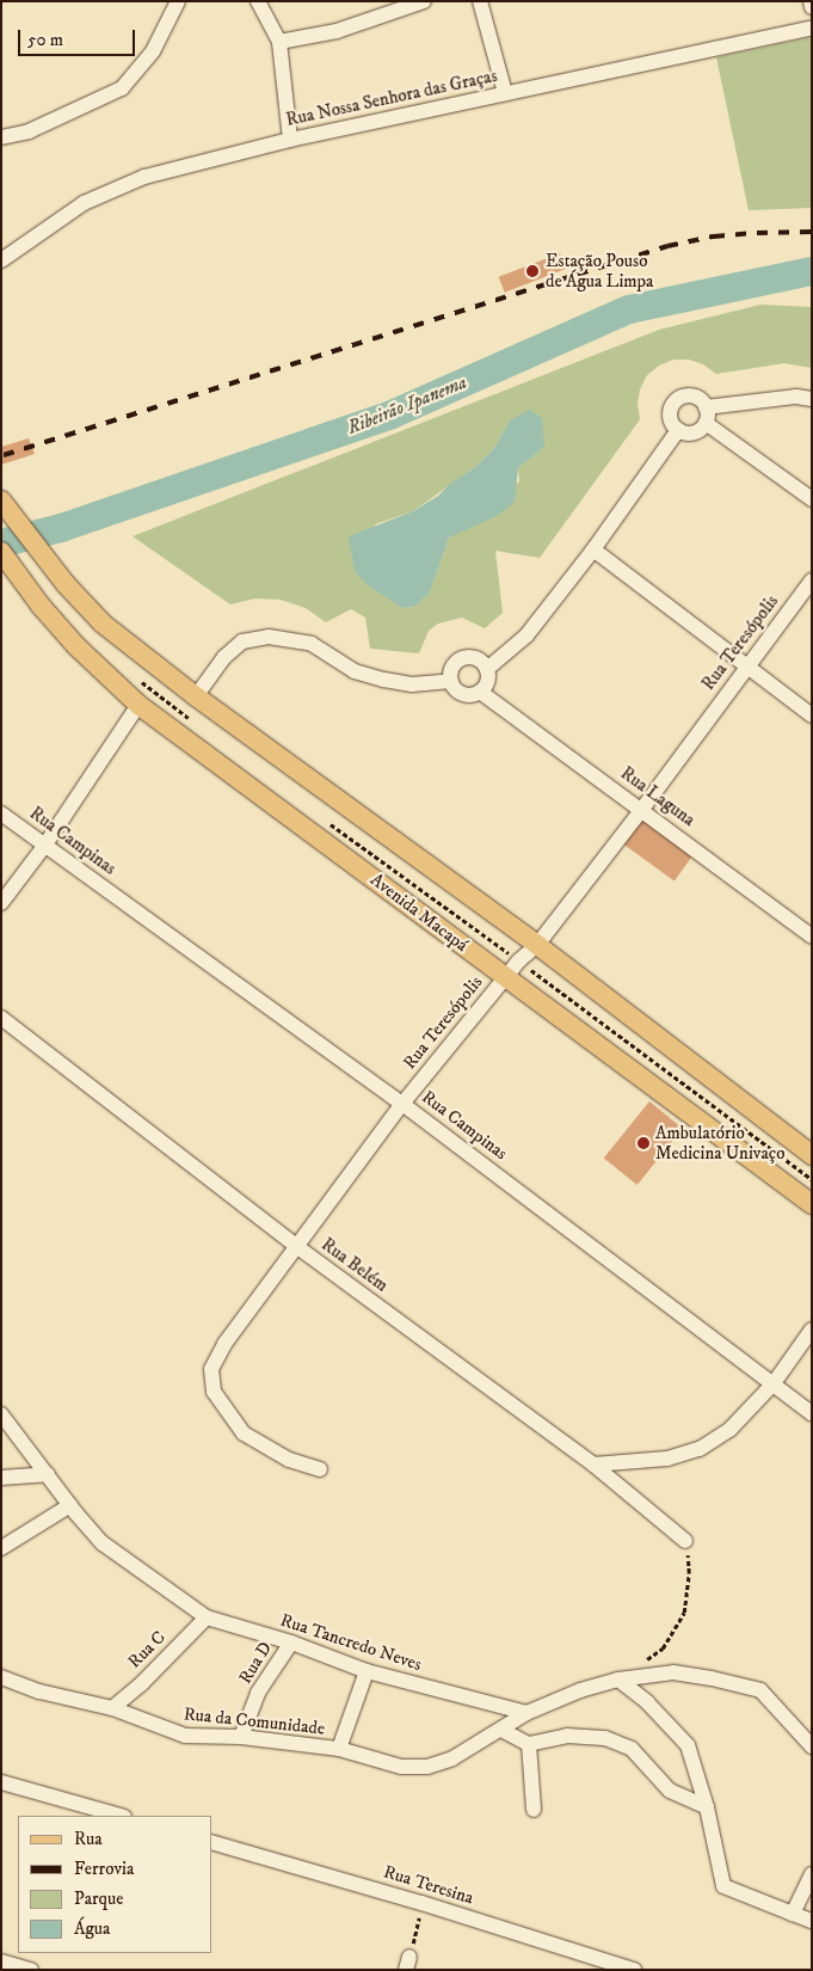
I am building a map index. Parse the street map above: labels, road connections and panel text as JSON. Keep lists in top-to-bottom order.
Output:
{
  "streets": {
    "main road": ["Avenida Macapá"],
    "street": [
      "Rua Nossa Senhora das Graças",
      "Rua Teresópolis",
      "Rua Laguna",
      "Rua Campinas",
      "Rua Belém",
      "Rua Tancredo Neves",
      "Rua C",
      "Rua D",
      "Rua da Comunidade",
      "Rua Teresina"
    ]
  },
  "crossings": [
    ["Rua Teresópolis", "Rua Laguna"],
    ["Rua Teresópolis", "Rua Campinas"],
    ["Rua Teresópolis", "Avenida Macapá"],
    ["Rua Teresópolis", "Rua Belém"],
    ["Rua Tancredo Neves", "Rua C"],
    ["Rua Tancredo Neves", "Rua D"],
    ["Rua Tancredo Neves", "Rua da Comunidade"],
    ["Rua C", "Rua da Comunidade"],
    ["Rua D", "Rua da Comunidade"]
  ],
  "water": ["Ribeirão Ipanema"],
  "places": ["Estação Pouso de Água Limpa", "Ambulatório Medicina Univaço"],
  "legend": [
    "Rua",
    "Ferrovia",
    "Parque",
    "Água"
  ],
  "scale_bar": "50 m"
}
